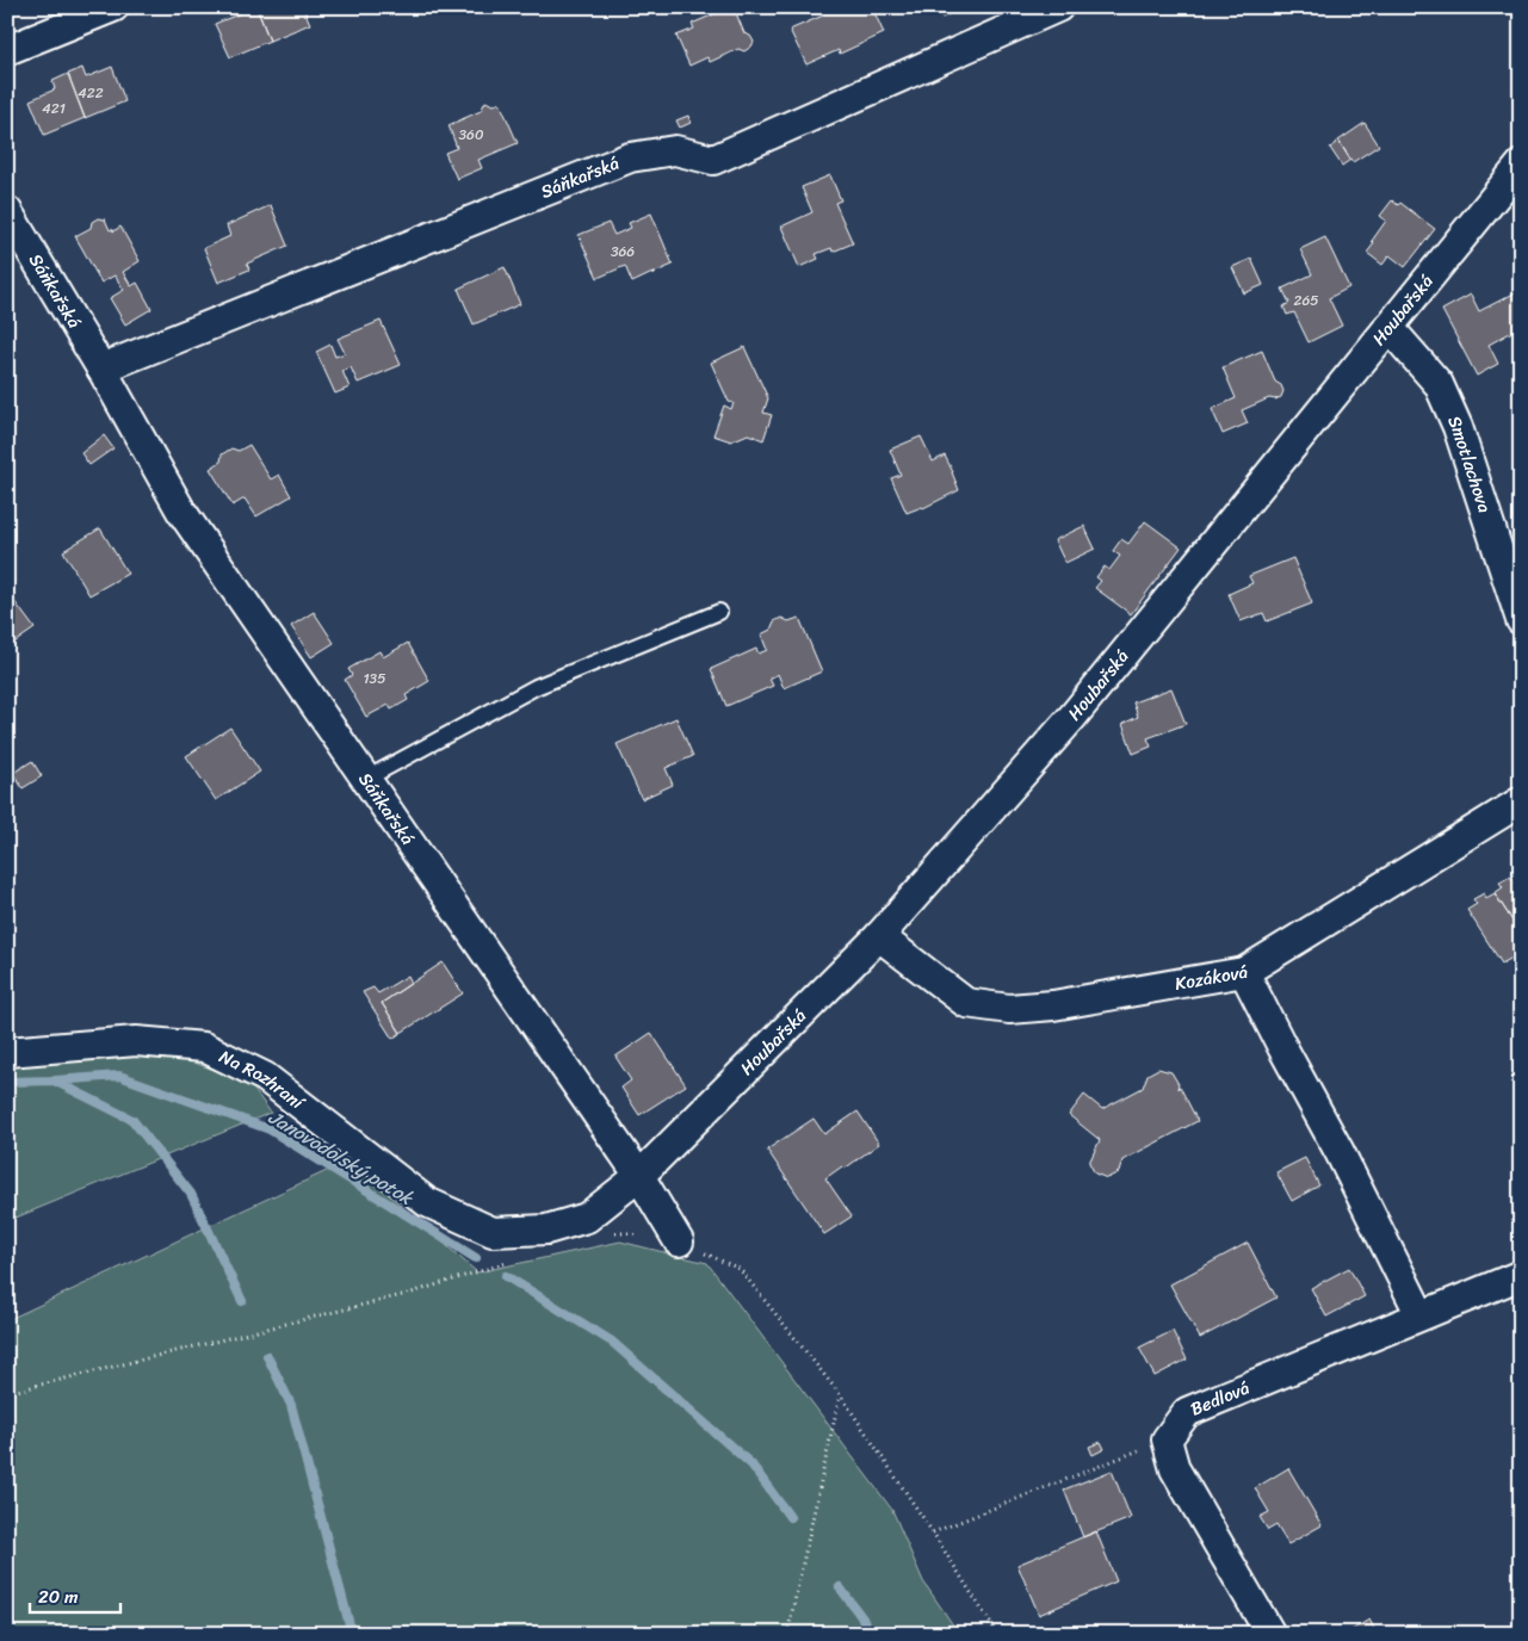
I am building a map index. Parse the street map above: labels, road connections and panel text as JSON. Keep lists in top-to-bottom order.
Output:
{
  "streets": {
    "street": [
      "Sáňkařská",
      "Houbařská",
      "Smotlachova",
      "Kozáková",
      "Na Rozhraní",
      "Bedlová"
    ]
  },
  "crossings": [
    ["Sáňkařská", "Houbařská"],
    ["Sáňkařská", "Na Rozhraní"],
    ["Houbařská", "Smotlachova"],
    ["Houbařská", "Kozáková"],
    ["Houbařská", "Na Rozhraní"]
  ],
  "water": ["Janovodolský potok"],
  "house_numbers": [
    "422",
    "421",
    "360",
    "366",
    "265",
    "135"
  ],
  "scale_bar": "20 m"
}
